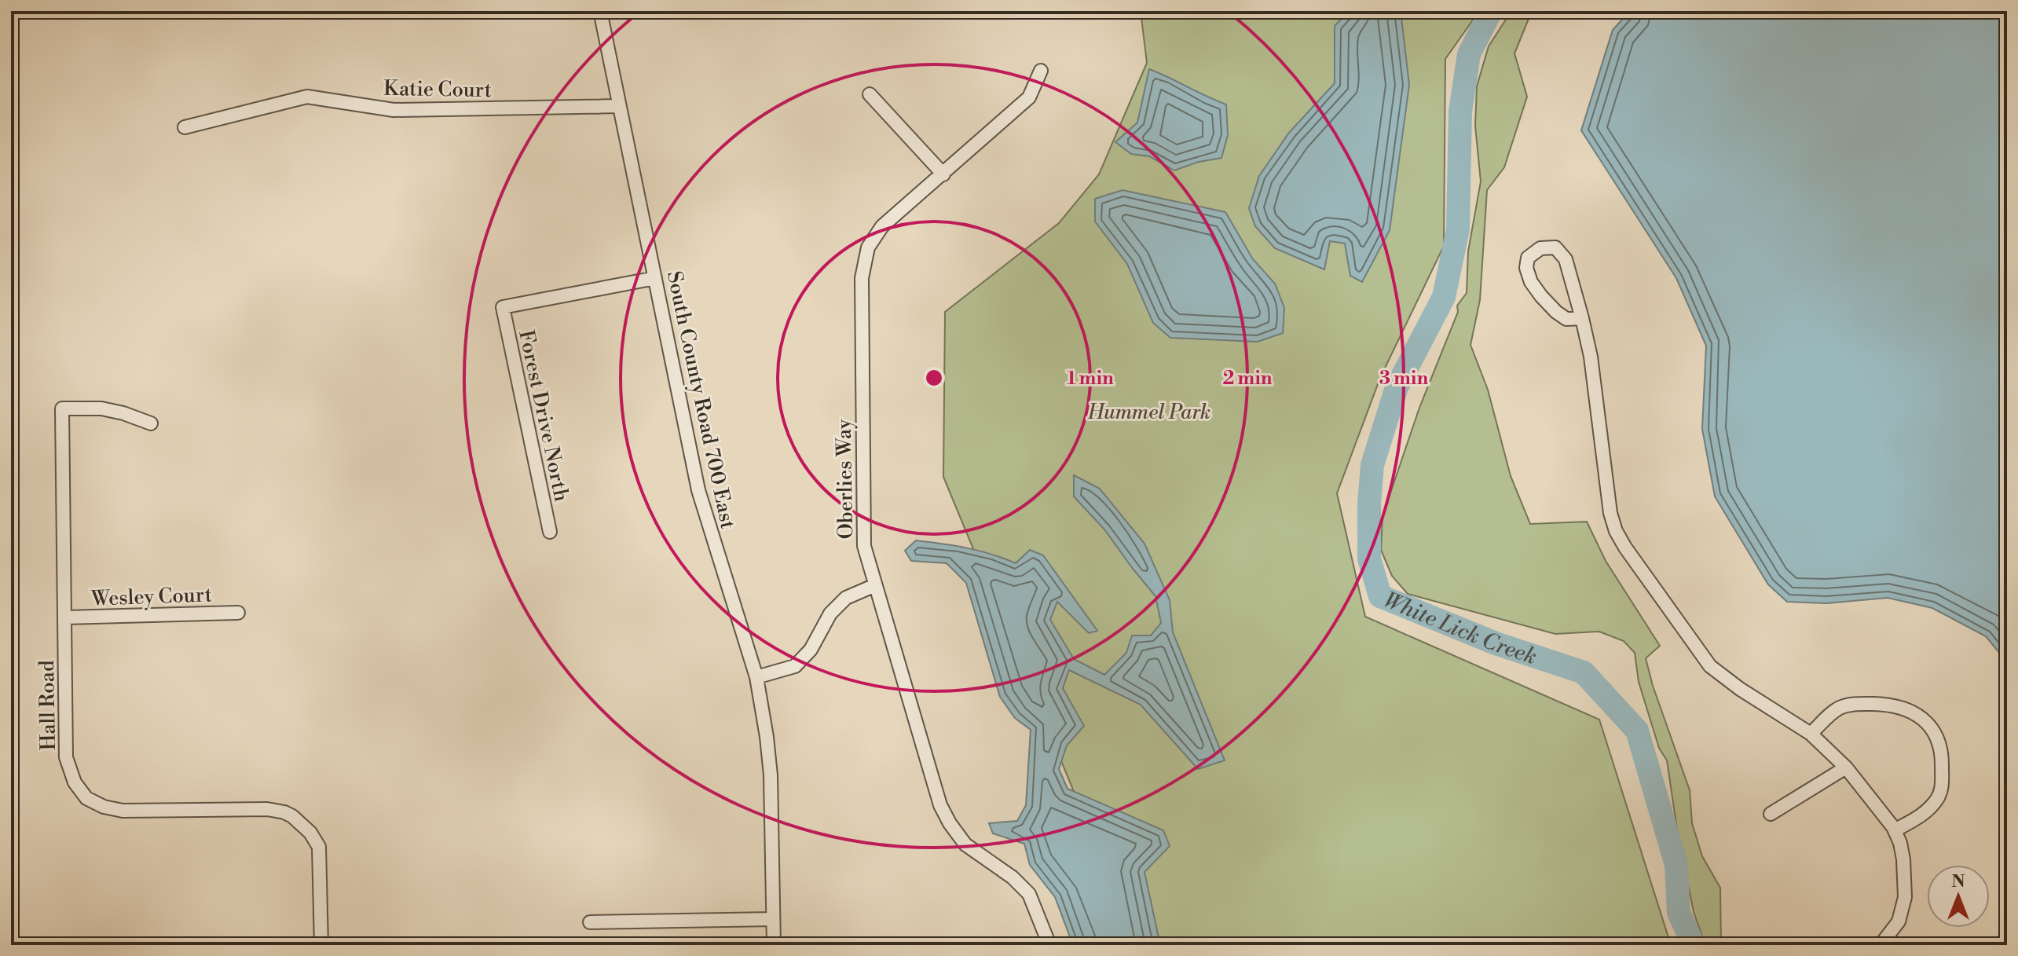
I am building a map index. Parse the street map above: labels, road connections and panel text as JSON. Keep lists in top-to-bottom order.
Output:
{
  "streets": {
    "street": [
      "Katie Court",
      "South County Road 700 East",
      "Forest Drive North",
      "Oberlies Way",
      "Wesley Court",
      "Hall Road"
    ]
  },
  "crossings": [
    ["Katie Court", "South County Road 700 East"],
    ["South County Road 700 East", "Forest Drive North"],
    ["Wesley Court", "Hall Road"]
  ],
  "water": ["White Lick Creek"],
  "parks": ["Hummel Park"],
  "north": "top",
  "rings": ["1 min", "2 min", "3 min"]
}
